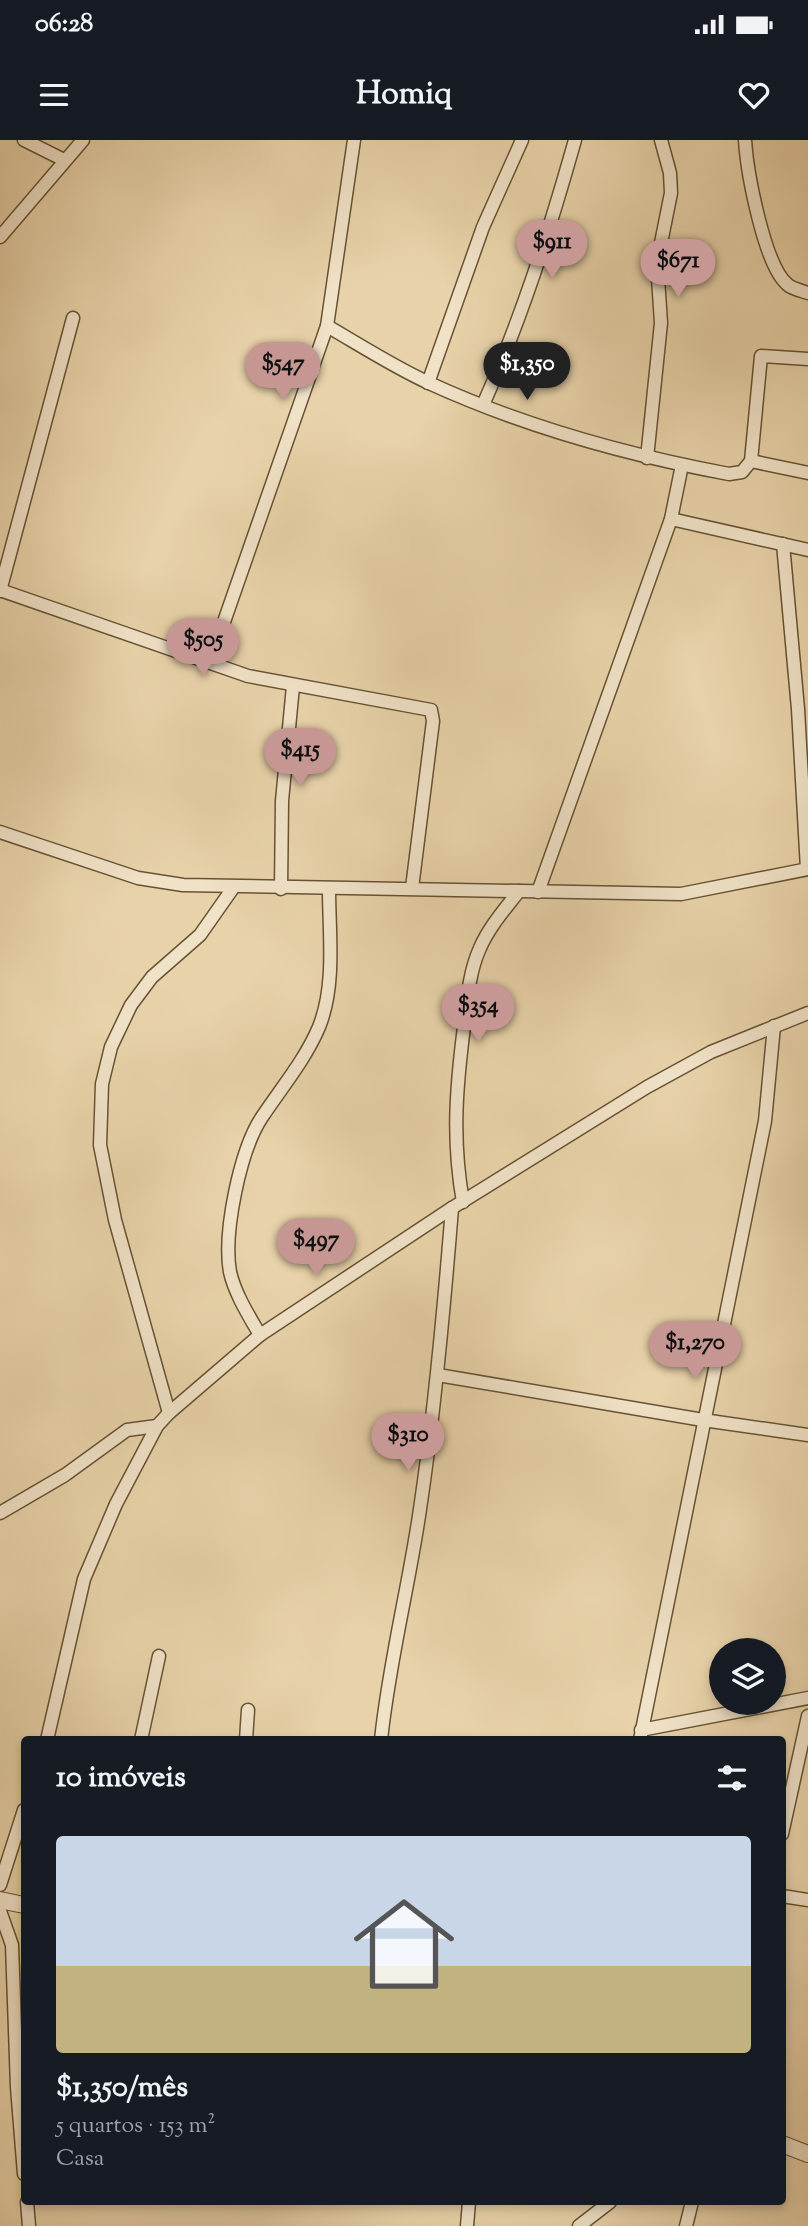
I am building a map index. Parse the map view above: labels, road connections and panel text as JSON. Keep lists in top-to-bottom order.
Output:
{
  "page": {
    "status": "06:28",
    "header": "Homiq",
    "price": [
      "$911",
      "$671",
      "$547",
      "$1,350",
      "$505",
      "$415",
      "$354",
      "$497",
      "$1,270",
      "$310"
    ],
    "heading": "10 imóveis",
    "list": [
      {
        "name": "$1,350/mês",
        "note": "5 quartos · 153 m² · Casa"
      }
    ]
  }
}
